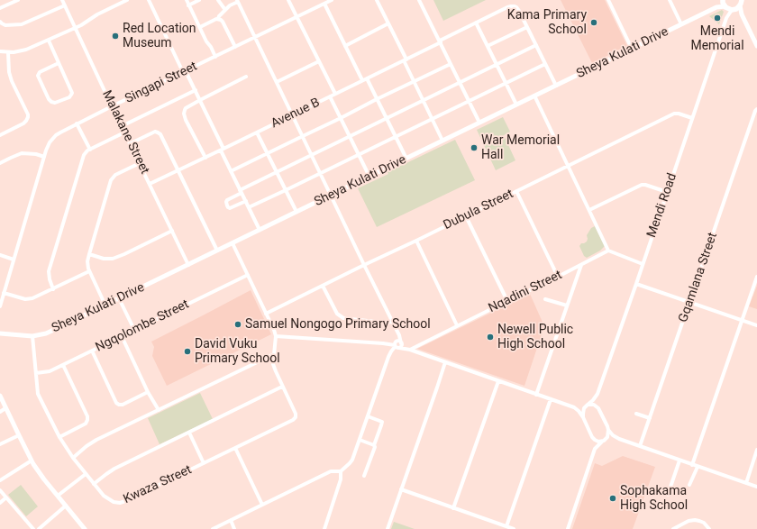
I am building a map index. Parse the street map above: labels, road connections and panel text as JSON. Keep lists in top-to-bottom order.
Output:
{
  "streets": {
    "street": [
      "Sheya Kulati Drive",
      "Singapi Street",
      "Avenue B",
      "Malakane Street",
      "Mendi Road",
      "Dubula Street",
      "Gqamlana Street",
      "Nqadini Street",
      "Ngqolombe Street",
      "Kwaza Street"
    ]
  },
  "crossings": [
    ["Sheya Kulati Drive", "Malakane Street"],
    ["Sheya Kulati Drive", "Mendi Road"],
    ["Sheya Kulati Drive", "Kwaza Street"],
    ["Singapi Street", "Malakane Street"],
    ["Avenue B", "Malakane Street"],
    ["Mendi Road", "Dubula Street"],
    ["Ngqolombe Street", "Kwaza Street"]
  ],
  "places": [
    "Mendi Memorial",
    "Kama Primary School",
    "Red Location Museum",
    "War Memorial Hall",
    "Samuel Nongogo Primary School",
    "Newell Public High School",
    "David Vuku Primary School",
    "Sophakama High School"
  ]
}
